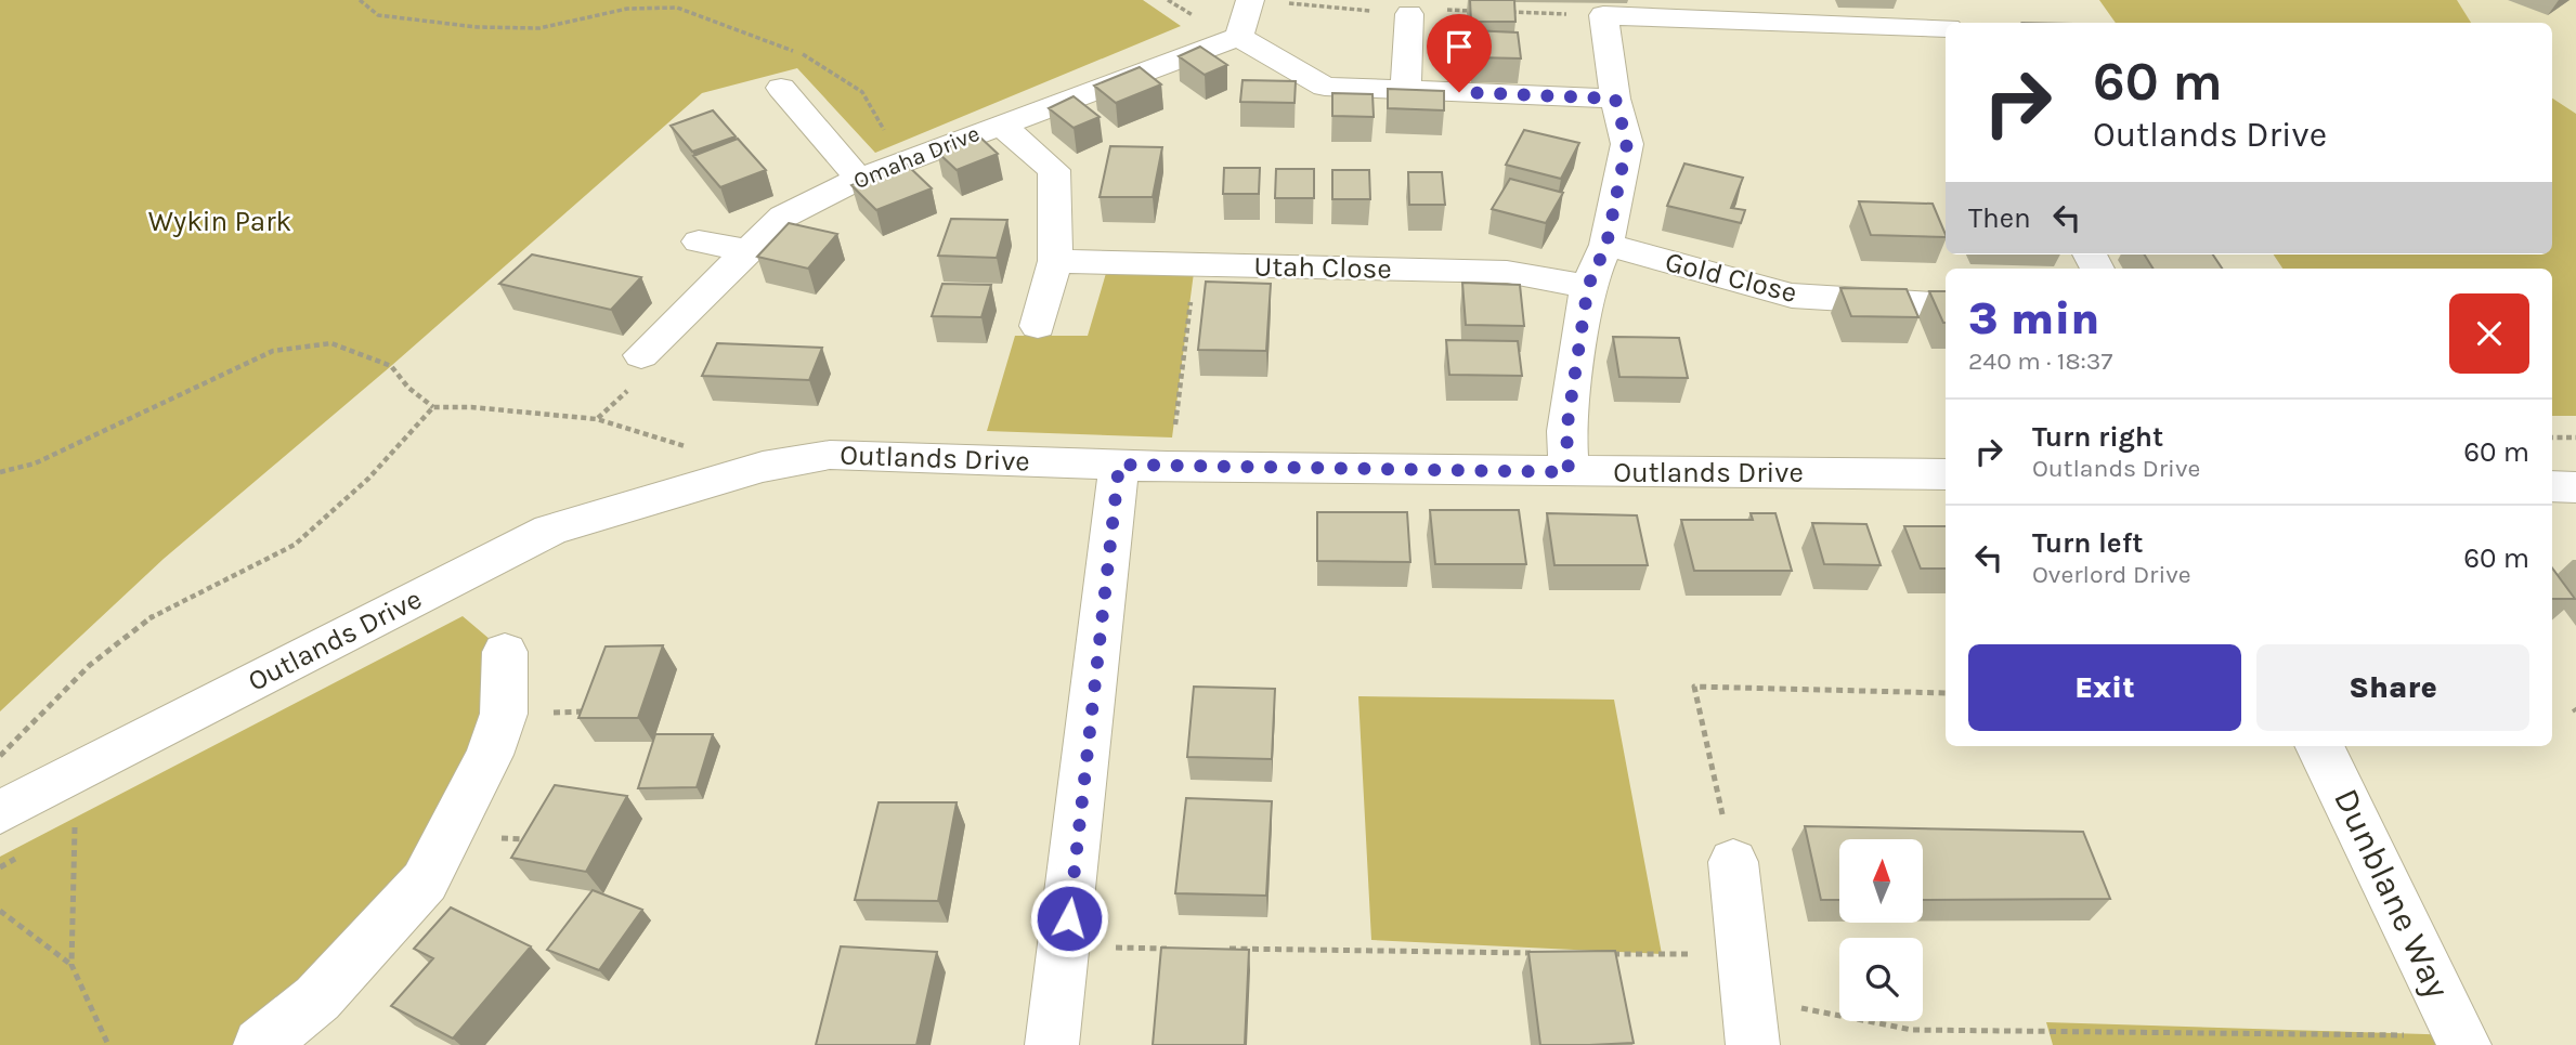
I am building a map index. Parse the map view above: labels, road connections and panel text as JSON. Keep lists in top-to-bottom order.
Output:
{
  "streets": {
    "street": [
      "Omaha Drive",
      "Utah Close",
      "Gold Close",
      "Outlands Drive",
      "Dunblane Way"
    ]
  },
  "parks": ["Wykin Park"],
  "north": "top",
  "page": {
    "turn": ["60 m", "Outlands Drive"],
    "then": "Then",
    "heading": ["3 min", "240 m · 18:37"],
    "list": [
      {
        "name": "Turn right",
        "note": "Outlands Drive",
        "value": "60 m"
      },
      {
        "name": "Turn left",
        "note": "Overlord Drive",
        "value": "60 m"
      }
    ],
    "buttons": ["Exit", "Share"]
  }
}
